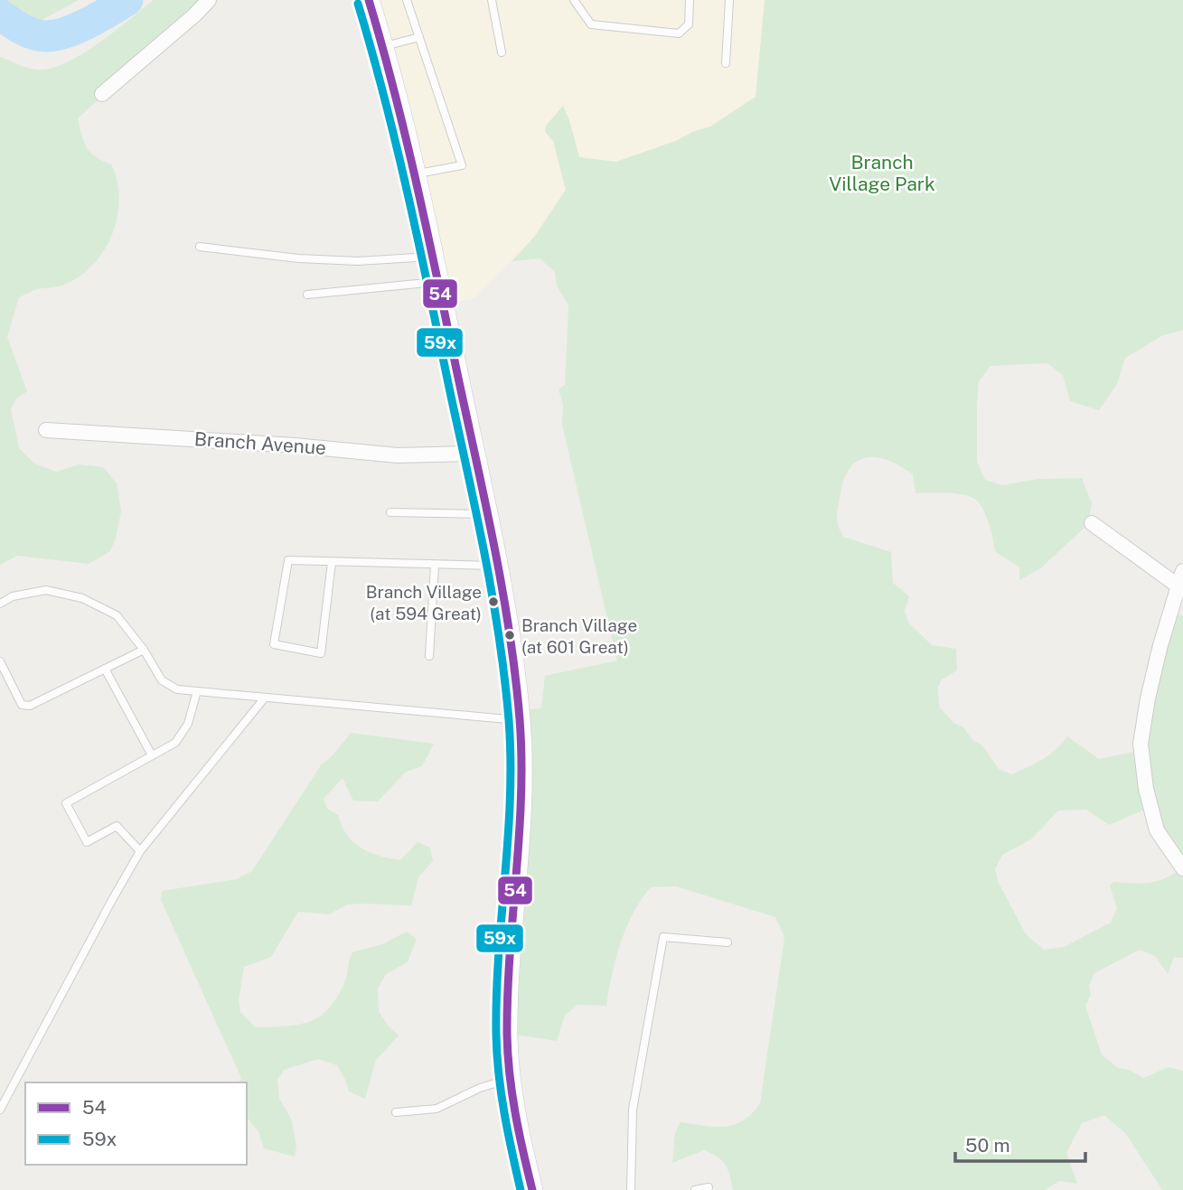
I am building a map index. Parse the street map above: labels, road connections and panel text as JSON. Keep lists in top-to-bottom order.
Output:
{
  "streets": {
    "street": ["Branch Avenue"]
  },
  "parks": ["Branch Village Park"],
  "places": ["Branch Village (at 594 Great)", "Branch Village (at 601 Great)"],
  "lines": ["transit line 54", "transit line 59x"],
  "legend": ["54", "59x"],
  "scale_bar": "50 m"
}
